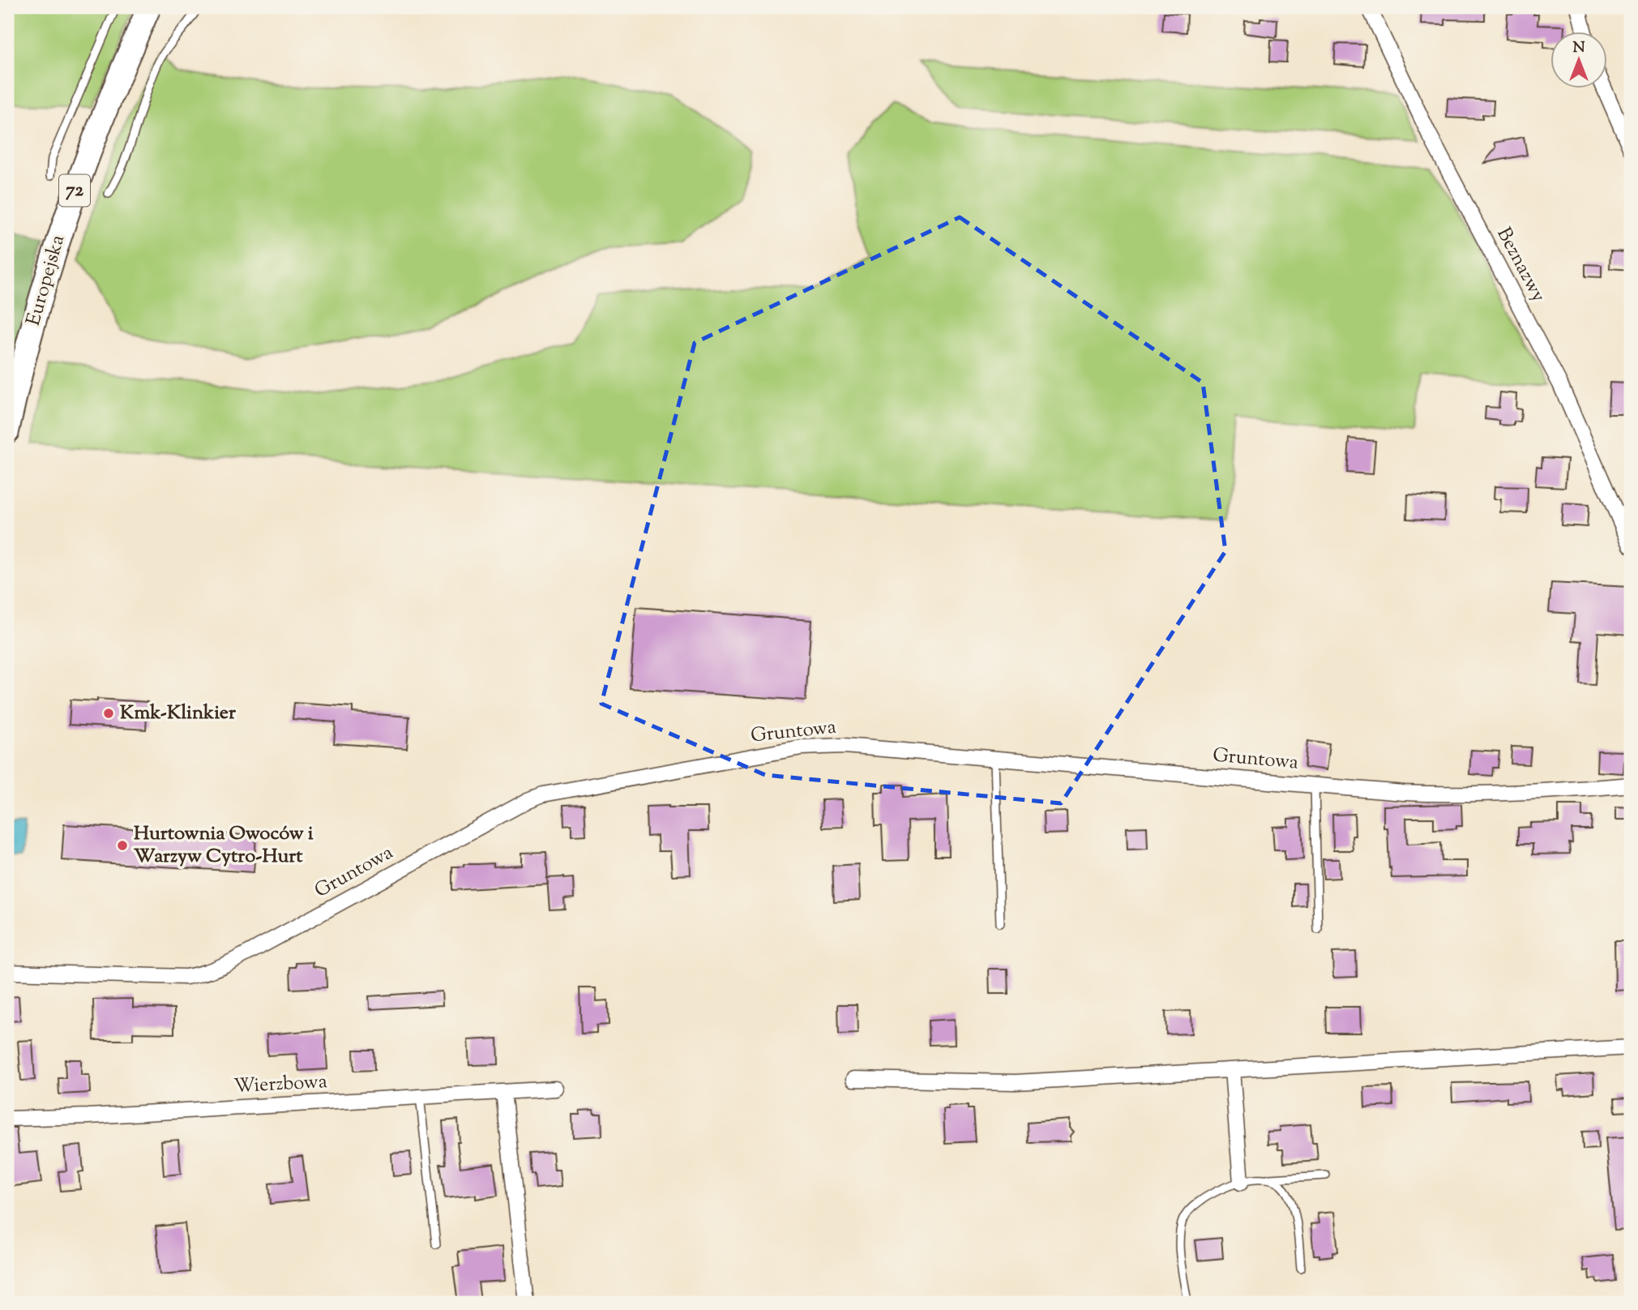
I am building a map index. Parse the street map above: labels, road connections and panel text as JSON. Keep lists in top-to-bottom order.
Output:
{
  "streets": {
    "main road": ["72", "Europejska"],
    "street": ["Beznazwy", "Gruntowa", "Wierzbowa"]
  },
  "places": ["Kmk-Klinkier", "Hurtownia Owoców i Warzyw Cytro-Hurt"],
  "north": "top"
}
